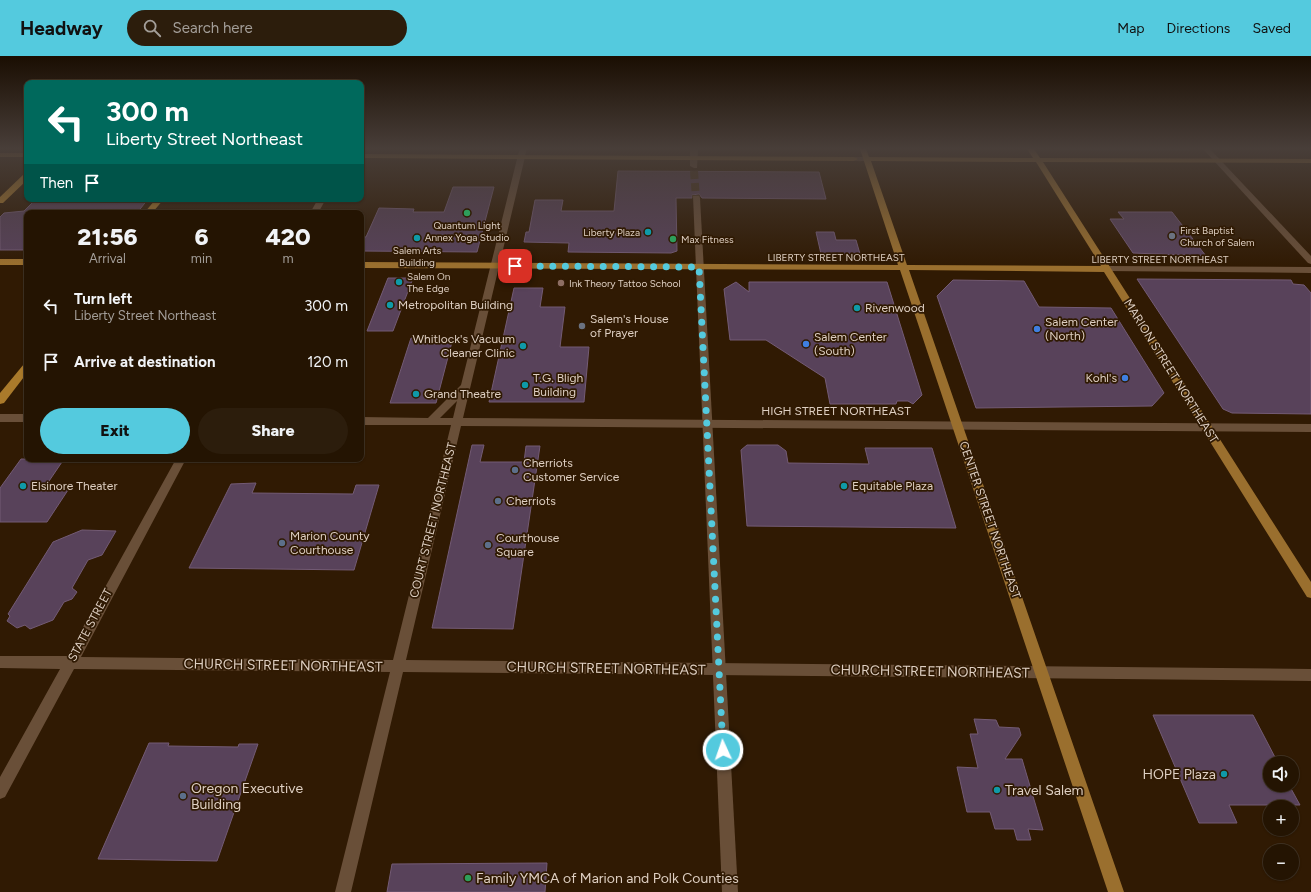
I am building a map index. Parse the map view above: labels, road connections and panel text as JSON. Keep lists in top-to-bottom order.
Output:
{
  "streets": {
    "main road": [
      "LIBERTY STREET NORTHEAST",
      "MARION STREET NORTHEAST",
      "HIGH STREET NORTHEAST",
      "COURT STREET NORTHEAST",
      "CENTER STREET NORTHEAST",
      "STATE STREET",
      "CHURCH STREET NORTHEAST"
    ]
  },
  "crossings": [
    ["LIBERTY STREET NORTHEAST", "MARION STREET NORTHEAST"],
    ["LIBERTY STREET NORTHEAST", "COURT STREET NORTHEAST"],
    ["LIBERTY STREET NORTHEAST", "CENTER STREET NORTHEAST"],
    ["MARION STREET NORTHEAST", "HIGH STREET NORTHEAST"],
    ["HIGH STREET NORTHEAST", "COURT STREET NORTHEAST"],
    ["HIGH STREET NORTHEAST", "CENTER STREET NORTHEAST"],
    ["COURT STREET NORTHEAST", "CHURCH STREET NORTHEAST"],
    ["CENTER STREET NORTHEAST", "CHURCH STREET NORTHEAST"],
    ["STATE STREET", "CHURCH STREET NORTHEAST"]
  ],
  "places": [
    "Quantum Light Annex Yoga Studio",
    "Liberty Plaza",
    "First Baptist Church of Salem",
    "Salem Arts Building",
    "Max Fitness",
    "Salem On The Edge",
    "Ink Theory Tattoo School",
    "Metropolitan Building",
    "Rivenwood",
    "Salem's House of Prayer",
    "Salem Center (North)",
    "Salem Center (South)",
    "Whitlock's Vacuum Cleaner Clinic",
    "Kohl's",
    "T.G. Bligh Building",
    "Grand Theatre",
    "Cherriots Customer Service",
    "Elsinore Theater",
    "Equitable Plaza",
    "Cherriots",
    "Marion County Courthouse",
    "Courthouse Square",
    "HOPE Plaza",
    "Travel Salem",
    "Oregon Executive Building",
    "Family YMCA of Marion and Polk Counties"
  ],
  "page": {
    "header": "Headway",
    "search": "Search here",
    "nav": ["Map", "Directions", "Saved"],
    "turn": ["300 m", "Liberty Street Northeast"],
    "then": "Then",
    "eta": [
      "21:56",
      "Arrival",
      "6",
      "min",
      "420",
      "m"
    ],
    "list": [
      {
        "name": "Turn left",
        "note": "Liberty Street Northeast",
        "value": "300 m"
      },
      {
        "name": "Arrive at destination",
        "value": "120 m"
      }
    ],
    "buttons": ["Exit", "Share"],
    "map_buttons": ["+", "−"]
  }
}
